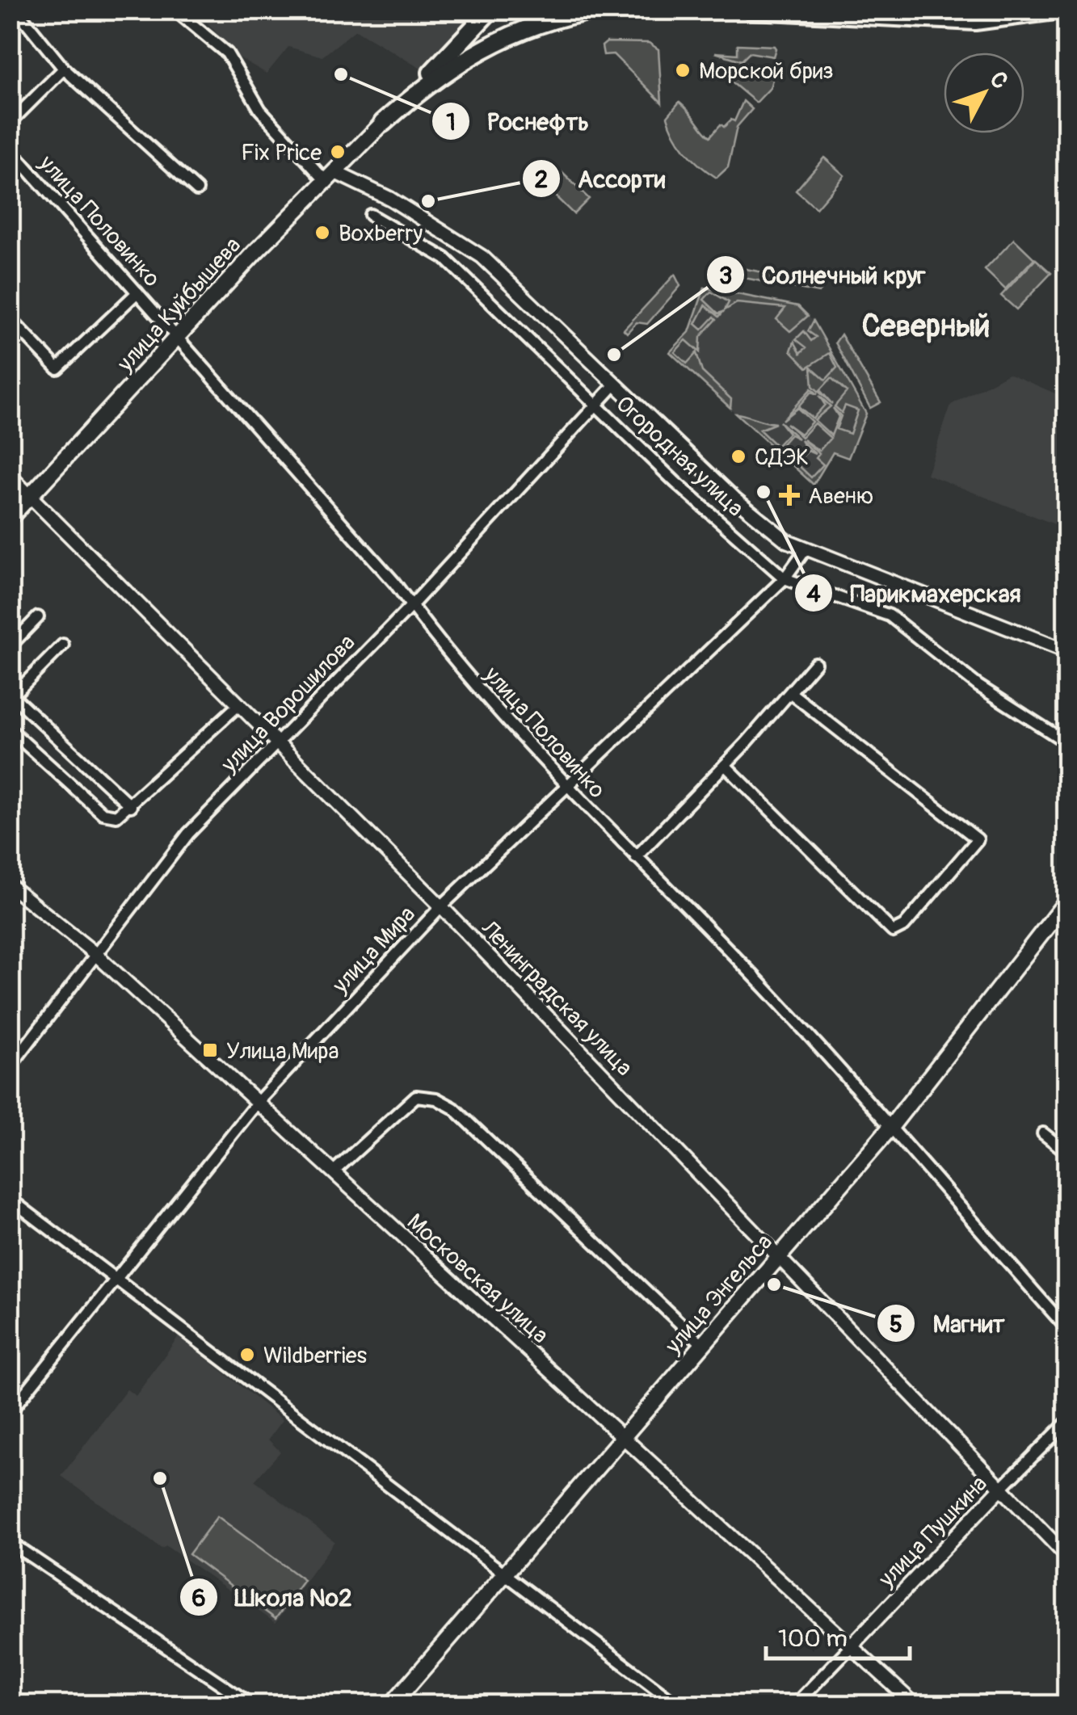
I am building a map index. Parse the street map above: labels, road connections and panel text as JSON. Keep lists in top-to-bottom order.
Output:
{
  "streets": {
    "main road": ["улица Куйбышева", "улица Энгельса"],
    "street": [
      "улица Половинко",
      "Огородная улица",
      "улица Ворошилова",
      "улица Мира",
      "Ленинградская улица",
      "Московская улица",
      "улица Пушкина"
    ]
  },
  "crossings": [
    ["улица Половинко", "улица Куйбышева"],
    ["улица Половинко", "улица Ворошилова"],
    ["улица Половинко", "улица Мира"],
    ["улица Половинко", "улица Энгельса"],
    ["улица Куйбышева", "Ленинградская улица"],
    ["Огородная улица", "улица Ворошилова"],
    ["Огородная улица", "улица Мира"],
    ["улица Ворошилова", "Ленинградская улица"],
    ["улица Ворошилова", "Московская улица"],
    ["улица Мира", "Ленинградская улица"],
    ["улица Мира", "Московская улица"],
    ["Ленинградская улица", "улица Энгельса"],
    ["Ленинградская улица", "улица Пушкина"],
    ["Московская улица", "улица Энгельса"],
    ["Московская улица", "улица Пушкина"]
  ],
  "districts": ["Северный"],
  "places": {
    "other": [
      "Морской бриз",
      "Роснефть",
      "Fix Price",
      "Ассорти",
      "Boxberry",
      "Солнечный круг",
      "СДЭК",
      "Парикмахерская",
      "Магнит",
      "Wildberries",
      "Школа №2"
    ],
    "health": ["Авеню"],
    "transit": ["Улица Мира"]
  },
  "scale_bar": "100 m",
  "north": "top right"
}
